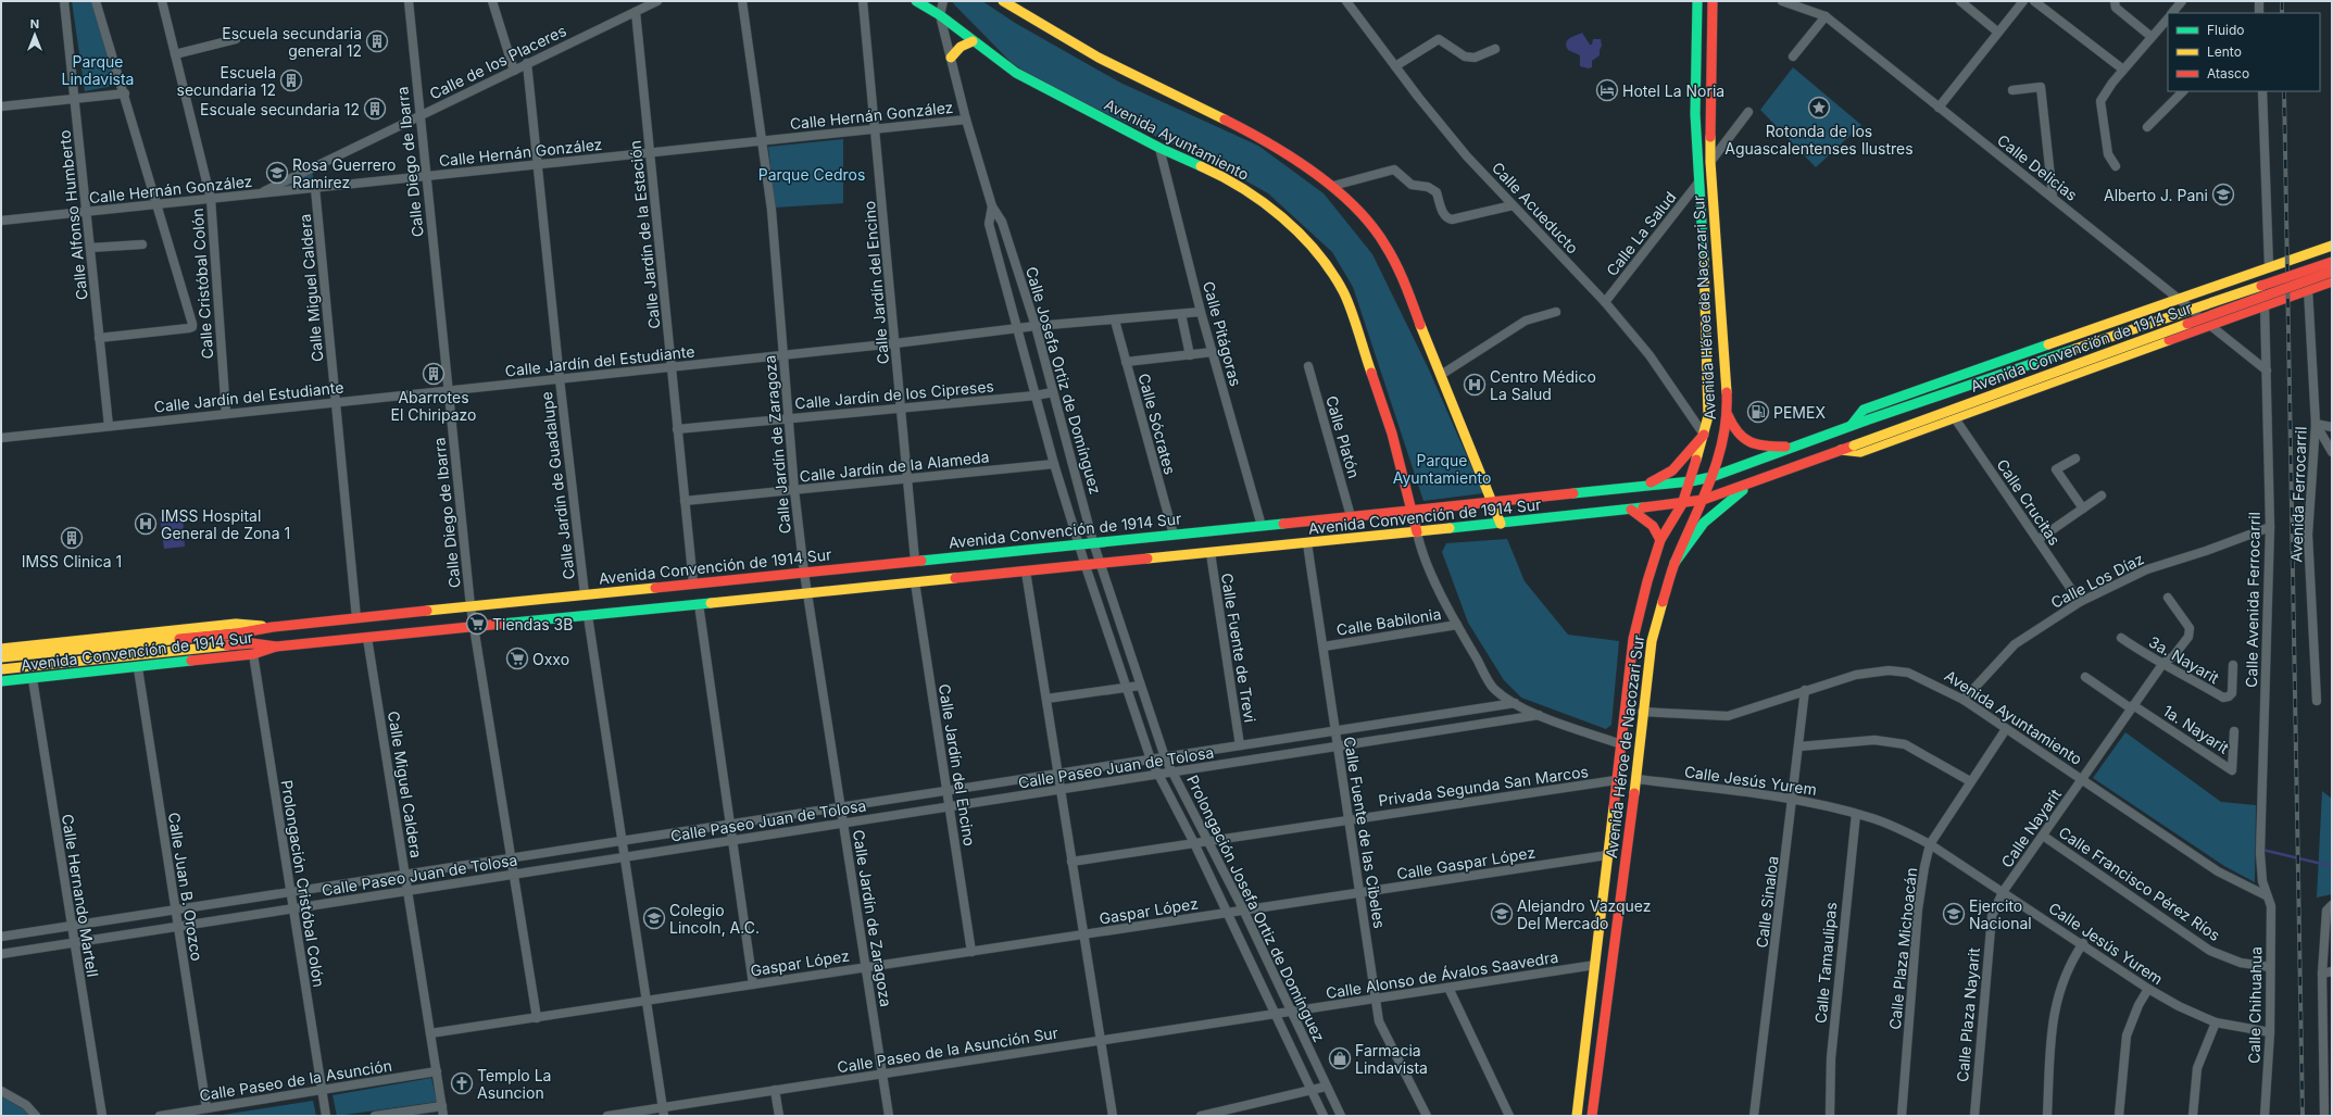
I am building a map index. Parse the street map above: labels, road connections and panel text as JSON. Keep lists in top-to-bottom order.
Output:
{
  "streets": {
    "main road": [
      "Avenida Ayuntamiento",
      "Avenida Héroe de Nacozari Sur",
      "Avenida Convención de 1914 Sur",
      "Calle Josefa Ortiz de Domínguez"
    ],
    "street": [
      "Calle de los Placeres",
      "Calle Hernán González",
      "Calle Diego de Ibarra",
      "Calle Delicias",
      "Calle Acueducto",
      "Calle Alfonso Humberto",
      "Calle La Salud",
      "Calle Jardín de la Estación",
      "Calle Jardín del Encino",
      "Calle Cristóbal Colón",
      "Calle Miguel Caldera",
      "Calle Pitágoras",
      "Calle Jardín del Estudiante",
      "Calle Jardín de los Cipreses",
      "Calle Sócrates",
      "Calle Platón",
      "Calle Jardín de Zaragoza",
      "Calle Jardín de la Alameda",
      "Calle Jardín de Guadalupe",
      "Avenida Ferrocarril",
      "Calle Crucitas",
      "Calle Los Díaz",
      "Calle Avenida Ferrocarril",
      "Calle Babilonia",
      "Calle Fuente de Trevi",
      "3a. Nayarit",
      "1a. Nayarit",
      "Calle Paseo Juan de Tolosa",
      "Calle Jesús Yurem",
      "Privada Segunda San Marcos",
      "Calle Nayarit",
      "Calle Fuente de las Cibeles",
      "Calle Gaspar López",
      "Prolongación Cristóbal Colón",
      "Calle Francisco Pérez Ríos",
      "Calle Juan B. Orozco",
      "Calle Hernando Martell",
      "Calle Sinaloa",
      "Prolongación Josefa Ortiz de Domínguez",
      "Gaspar López",
      "Calle Plaza Michoacán",
      "Calle Tamaulipas",
      "Calle Alonso de Ávalos Saavedra",
      "Calle Chihuahua",
      "Calle Plaza Nayarit",
      "Calle Paseo de la Asunción Sur",
      "Calle Paseo de la Asunción"
    ]
  },
  "crossings": [
    ["Calle de los Placeres", "Calle Hernán González"],
    ["Calle de los Placeres", "Calle Diego de Ibarra"],
    ["Calle de los Placeres", "Calle Jardín de la Estación"],
    ["Calle de los Placeres", "Calle Jardín de Guadalupe"],
    ["Calle Hernán González", "Calle Diego de Ibarra"],
    ["Calle Hernán González", "Calle Alfonso Humberto"],
    ["Calle Hernán González", "Calle Jardín de la Estación"],
    ["Calle Hernán González", "Calle Jardín del Encino"],
    ["Calle Hernán González", "Calle Cristóbal Colón"],
    ["Calle Hernán González", "Calle Miguel Caldera"],
    ["Calle Hernán González", "Calle Josefa Ortiz de Domínguez"],
    ["Calle Hernán González", "Calle Jardín de Zaragoza"],
    ["Calle Hernán González", "Calle Jardín de Guadalupe"],
    ["Avenida Ayuntamiento", "Avenida Héroe de Nacozari Sur"],
    ["Avenida Ayuntamiento", "Calle Pitágoras"],
    ["Avenida Ayuntamiento", "Avenida Convención de 1914 Sur"],
    ["Avenida Ayuntamiento", "Calle Josefa Ortiz de Domínguez"],
    ["Avenida Ayuntamiento", "Calle Los Díaz"],
    ["Avenida Ayuntamiento", "Calle Avenida Ferrocarril"],
    ["Avenida Ayuntamiento", "Calle Nayarit"],
    ["Avenida Ayuntamiento", "Calle Sinaloa"],
    ["Avenida Ayuntamiento", "Calle Plaza Michoacán"],
    ["Avenida Ayuntamiento", "Calle Chihuahua"],
    ["Calle Diego de Ibarra", "Avenida Convención de 1914 Sur"],
    ["Calle Diego de Ibarra", "Calle Jardín del Estudiante"],
    ["Calle Diego de Ibarra", "Calle Paseo Juan de Tolosa"],
    ["Calle Diego de Ibarra", "Gaspar López"],
    ["Calle Delicias", "Avenida Convención de 1914 Sur"],
    ["Calle Delicias", "Calle Avenida Ferrocarril"],
    ["Calle Acueducto", "Calle La Salud"],
    ["Calle Acueducto", "Avenida Héroe de Nacozari Sur"],
    ["Calle Alfonso Humberto", "Calle Jardín del Estudiante"],
    ["Calle La Salud", "Avenida Héroe de Nacozari Sur"],
    ["Calle Jardín de la Estación", "Avenida Convención de 1914 Sur"],
    ["Calle Jardín de la Estación", "Calle Jardín del Estudiante"],
    ["Calle Jardín de la Estación", "Calle Jardín de los Cipreses"],
    ["Calle Jardín de la Estación", "Calle Jardín de la Alameda"],
    ["Calle Jardín del Encino", "Avenida Convención de 1914 Sur"],
    ["Calle Jardín del Encino", "Calle Jardín del Estudiante"],
    ["Calle Jardín del Encino", "Calle Jardín de los Cipreses"],
    ["Calle Jardín del Encino", "Calle Jardín de la Alameda"],
    ["Calle Jardín del Encino", "Calle Paseo Juan de Tolosa"],
    ["Calle Jardín del Encino", "Gaspar López"],
    ["Calle Cristóbal Colón", "Calle Jardín del Estudiante"],
    ["Calle Miguel Caldera", "Avenida Convención de 1914 Sur"],
    ["Calle Miguel Caldera", "Calle Jardín del Estudiante"],
    ["Calle Miguel Caldera", "Calle Paseo Juan de Tolosa"],
    ["Calle Miguel Caldera", "Gaspar López"],
    ["Calle Miguel Caldera", "Calle Paseo de la Asunción"],
    ["Avenida Héroe de Nacozari Sur", "Avenida Convención de 1914 Sur"],
    ["Avenida Héroe de Nacozari Sur", "Calle Jesús Yurem"],
    ["Avenida Héroe de Nacozari Sur", "Privada Segunda San Marcos"],
    ["Avenida Héroe de Nacozari Sur", "Calle Gaspar López"],
    ["Avenida Héroe de Nacozari Sur", "Calle Alonso de Ávalos Saavedra"],
    ["Calle Pitágoras", "Avenida Convención de 1914 Sur"],
    ["Calle Pitágoras", "Calle Jardín del Estudiante"],
    ["Avenida Convención de 1914 Sur", "Calle Josefa Ortiz de Domínguez"],
    ["Avenida Convención de 1914 Sur", "Calle Sócrates"],
    ["Avenida Convención de 1914 Sur", "Calle Platón"],
    ["Avenida Convención de 1914 Sur", "Calle Jardín de Zaragoza"],
    ["Avenida Convención de 1914 Sur", "Calle Jardín de Guadalupe"],
    ["Avenida Convención de 1914 Sur", "Avenida Ferrocarril"],
    ["Avenida Convención de 1914 Sur", "Calle Crucitas"],
    ["Avenida Convención de 1914 Sur", "Calle Avenida Ferrocarril"],
    ["Avenida Convención de 1914 Sur", "Calle Fuente de Trevi"],
    ["Avenida Convención de 1914 Sur", "Calle Fuente de las Cibeles"],
    ["Avenida Convención de 1914 Sur", "Prolongación Cristóbal Colón"],
    ["Avenida Convención de 1914 Sur", "Calle Juan B. Orozco"],
    ["Avenida Convención de 1914 Sur", "Calle Hernando Martell"],
    ["Avenida Convención de 1914 Sur", "Prolongación Josefa Ortiz de Domínguez"],
    ["Calle Jardín del Estudiante", "Calle Josefa Ortiz de Domínguez"],
    ["Calle Jardín del Estudiante", "Calle Sócrates"],
    ["Calle Jardín del Estudiante", "Calle Jardín de Zaragoza"],
    ["Calle Jardín del Estudiante", "Calle Jardín de Guadalupe"],
    ["Calle Josefa Ortiz de Domínguez", "Calle Jardín de los Cipreses"],
    ["Calle Josefa Ortiz de Domínguez", "Calle Jardín de la Alameda"],
    ["Calle Josefa Ortiz de Domínguez", "Prolongación Josefa Ortiz de Domínguez"],
    ["Calle Jardín de los Cipreses", "Calle Jardín de Zaragoza"],
    ["Calle Jardín de Zaragoza", "Calle Jardín de la Alameda"],
    ["Calle Jardín de Zaragoza", "Calle Paseo Juan de Tolosa"],
    ["Calle Jardín de Zaragoza", "Gaspar López"],
    ["Calle Jardín de Zaragoza", "Calle Paseo de la Asunción Sur"],
    ["Calle Crucitas", "Calle Los Díaz"],
    ["Calle Los Díaz", "Calle Avenida Ferrocarril"],
    ["Calle Avenida Ferrocarril", "Calle Chihuahua"],
    ["Calle Babilonia", "Calle Fuente de las Cibeles"],
    ["Calle Fuente de Trevi", "Calle Paseo Juan de Tolosa"],
    ["3a. Nayarit", "Calle Nayarit"],
    ["1a. Nayarit", "Calle Nayarit"],
    ["Calle Paseo Juan de Tolosa", "Calle Fuente de las Cibeles"],
    ["Calle Paseo Juan de Tolosa", "Prolongación Cristóbal Colón"],
    ["Calle Paseo Juan de Tolosa", "Calle Juan B. Orozco"],
    ["Calle Paseo Juan de Tolosa", "Calle Hernando Martell"],
    ["Calle Paseo Juan de Tolosa", "Prolongación Josefa Ortiz de Domínguez"],
    ["Calle Jesús Yurem", "Calle Nayarit"],
    ["Calle Jesús Yurem", "Calle Sinaloa"],
    ["Calle Jesús Yurem", "Calle Plaza Michoacán"],
    ["Calle Jesús Yurem", "Calle Tamaulipas"],
    ["Calle Jesús Yurem", "Calle Chihuahua"],
    ["Calle Jesús Yurem", "Calle Plaza Nayarit"],
    ["Privada Segunda San Marcos", "Calle Fuente de las Cibeles"],
    ["Privada Segunda San Marcos", "Prolongación Josefa Ortiz de Domínguez"],
    ["Calle Nayarit", "Calle Francisco Pérez Ríos"],
    ["Calle Nayarit", "Calle Plaza Nayarit"],
    ["Calle Fuente de las Cibeles", "Calle Gaspar López"],
    ["Calle Fuente de las Cibeles", "Calle Alonso de Ávalos Saavedra"],
    ["Calle Gaspar López", "Prolongación Josefa Ortiz de Domínguez"],
    ["Calle Gaspar López", "Gaspar López"],
    ["Prolongación Cristóbal Colón", "Calle Paseo de la Asunción"],
    ["Calle Francisco Pérez Ríos", "Calle Chihuahua"],
    ["Calle Juan B. Orozco", "Calle Paseo de la Asunción"],
    ["Prolongación Josefa Ortiz de Domínguez", "Gaspar López"],
    ["Prolongación Josefa Ortiz de Domínguez", "Calle Alonso de Ávalos Saavedra"],
    ["Prolongación Josefa Ortiz de Domínguez", "Calle Paseo de la Asunción Sur"],
    ["Calle Alonso de Ávalos Saavedra", "Calle Paseo de la Asunción Sur"]
  ],
  "parks": ["Parque Lindavista", "Parque Cedros", "Parque Ayuntamiento"],
  "places": {
    "building": [
      "Escuela secundaria general 12",
      "Escuela secundaria 12",
      "Escuale secundaria 12",
      "Abarrotes El Chiripazo",
      "IMSS Clinica 1"
    ],
    "hotel": ["Hotel La Noria"],
    "place": ["Rotonda de los Aguascalentenses Ilustres"],
    "school or university": [
      "Rosa Guerrero Ramirez",
      "Alberto J. Pani",
      "Alejandro Vazquez Del Mercado",
      "Ejercito Nacional",
      "Colegio Lincoln, A.C."
    ],
    "hospital": ["Centro Médico La Salud", "IMSS Hospital General de Zona 1"],
    "fuel station": ["PEMEX"],
    "supermarket": ["Tiendas 3B", "Oxxo"],
    "shop": ["Farmacia Lindavista"],
    "church": ["Templo La Asuncion"]
  },
  "legend": ["Fluido", "Lento", "Atasco"],
  "north": "top"
}
